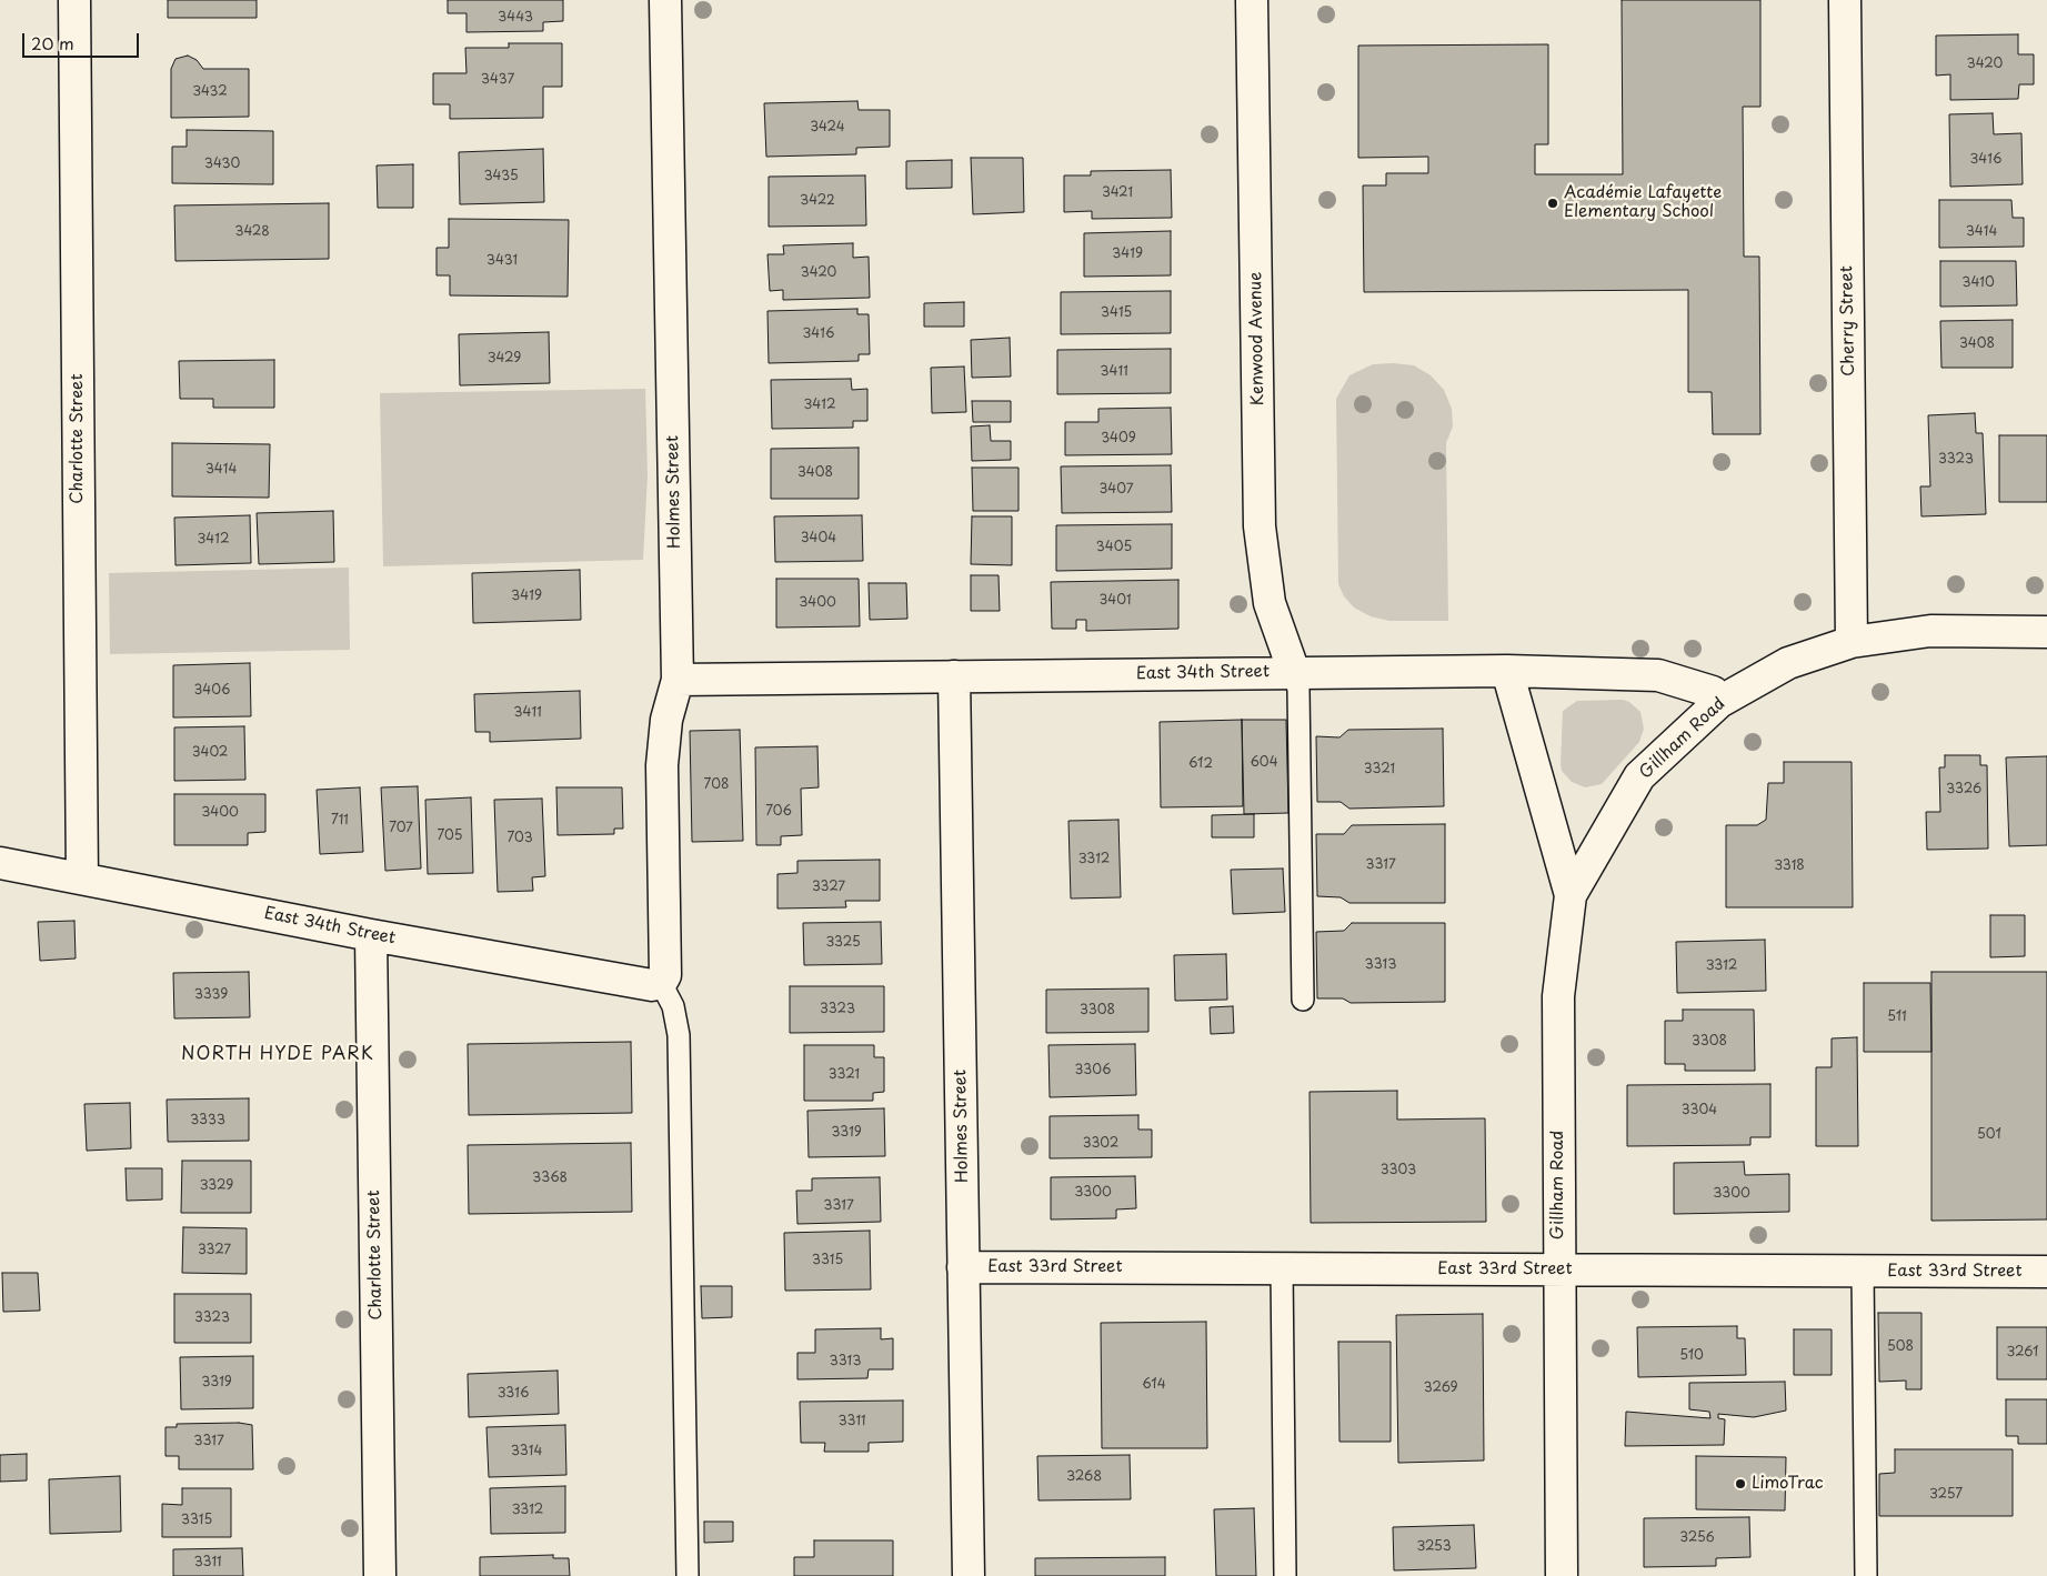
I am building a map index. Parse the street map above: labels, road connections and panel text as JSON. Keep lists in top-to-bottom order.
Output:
{
  "streets": {
    "street": [
      "Cherry Street",
      "Kenwood Avenue",
      "Charlotte Street",
      "Holmes Street",
      "East 34th Street",
      "Gillham Road",
      "East 33rd Street"
    ]
  },
  "crossings": [
    ["Cherry Street", "Gillham Road"],
    ["Kenwood Avenue", "East 34th Street"],
    ["Charlotte Street", "East 34th Street"],
    ["Holmes Street", "East 34th Street"],
    ["Holmes Street", "East 33rd Street"],
    ["East 34th Street", "Gillham Road"],
    ["Gillham Road", "East 33rd Street"]
  ],
  "districts": ["NORTH HYDE PARK"],
  "places": ["Académie Lafayette Elementary School", "LimoTrac"],
  "house_numbers": [
    "3443",
    "3420",
    "3437",
    "3432",
    "3424",
    "3416",
    "3430",
    "3435",
    "3421",
    "3422",
    "3428",
    "3414",
    "3419",
    "3431",
    "3420",
    "3410",
    "3415",
    "3416",
    "3408",
    "3429",
    "3411",
    "3412",
    "3409",
    "3323",
    "3414",
    "3408",
    "3407",
    "3404",
    "3412",
    "3405",
    "3419",
    "3401",
    "3400",
    "3406",
    "3411",
    "3402",
    "604",
    "612",
    "3321",
    "708",
    "3326",
    "706",
    "3400",
    "711",
    "707",
    "705",
    "703",
    "3312",
    "3317",
    "3318",
    "3327",
    "3325",
    "3313",
    "3312",
    "3339",
    "3323",
    "3308",
    "511",
    "3308",
    "3306",
    "3321",
    "3304",
    "3333",
    "3319",
    "501",
    "3302",
    "3303",
    "3368",
    "3329",
    "3300",
    "3300",
    "3317",
    "3327",
    "3315",
    "3323",
    "508",
    "3261",
    "510",
    "3313",
    "3319",
    "614",
    "3269",
    "3316",
    "3311",
    "3317",
    "3314",
    "3268",
    "3257",
    "3312",
    "3315",
    "3256",
    "3253",
    "3311"
  ],
  "scale_bar": "20 m"
}
